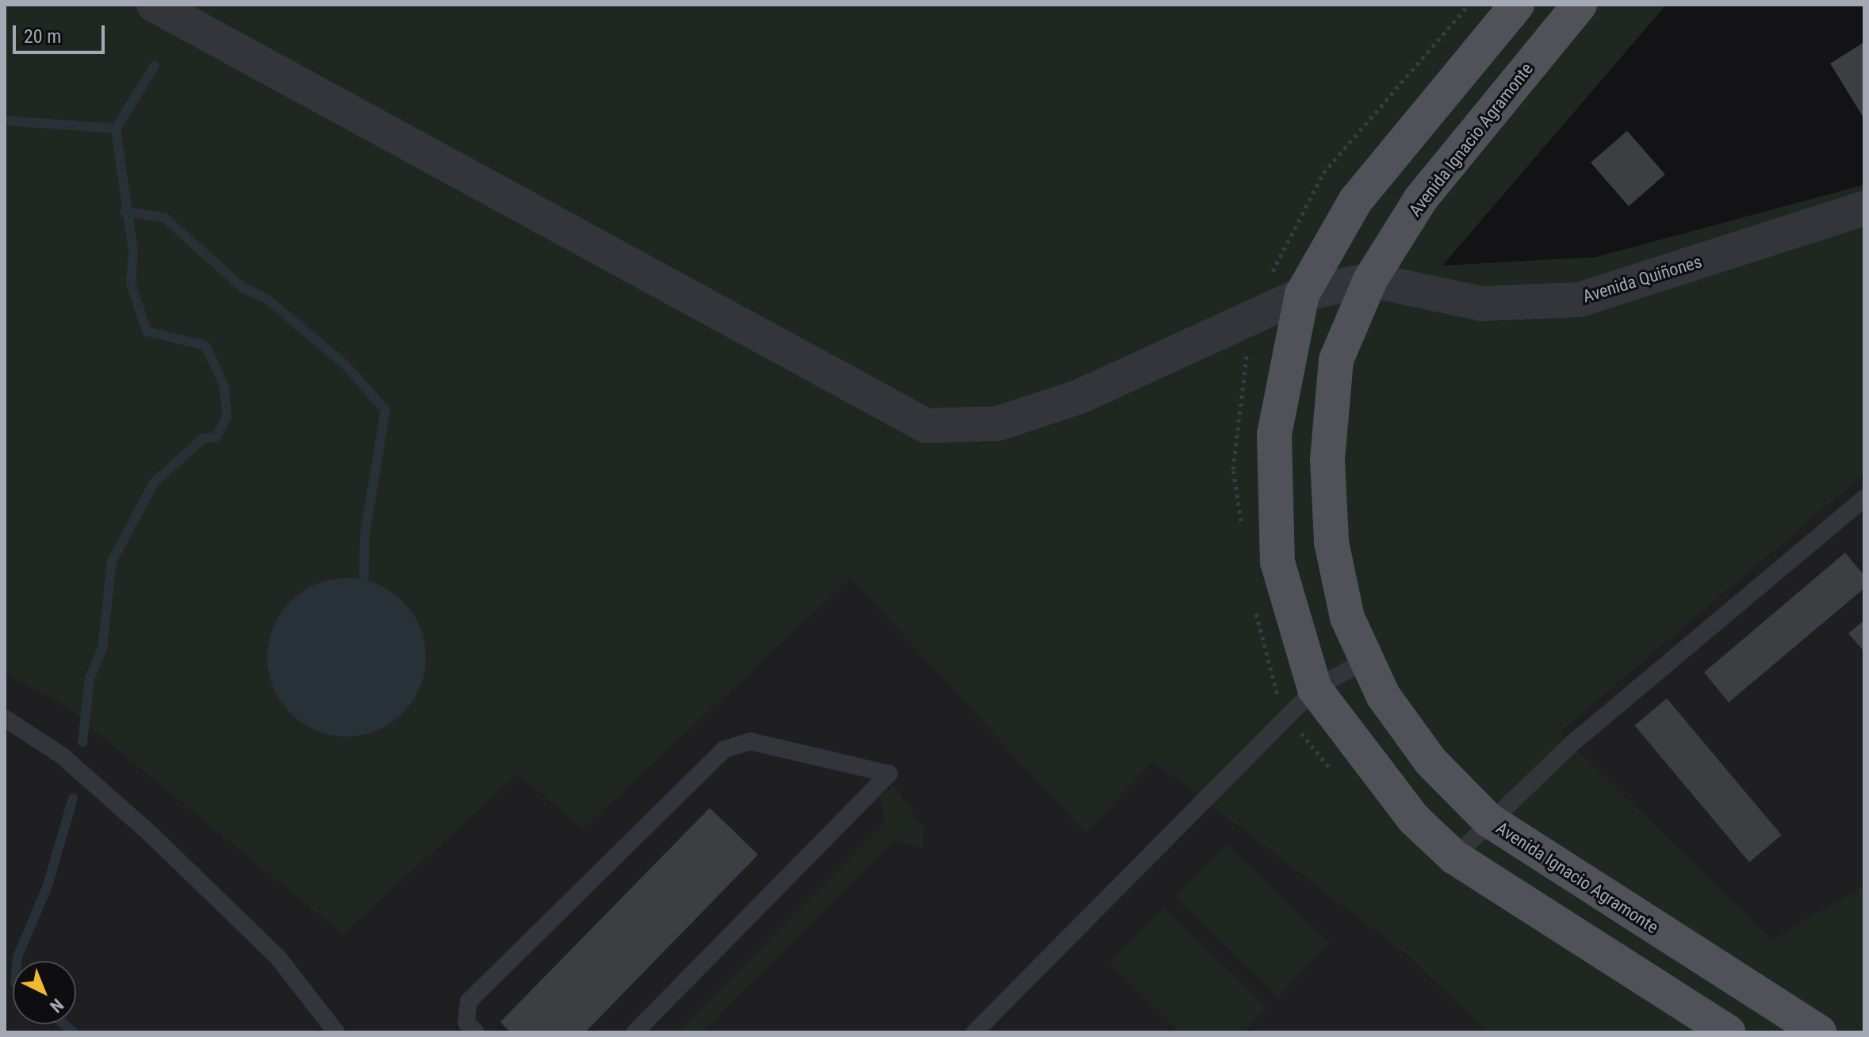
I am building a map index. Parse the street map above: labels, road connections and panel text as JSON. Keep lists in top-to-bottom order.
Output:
{
  "streets": {
    "main road": ["Avenida Ignacio Agramonte"],
    "street": ["Avenida Quiñones"]
  },
  "crossings": [
    ["Avenida Ignacio Agramonte", "Avenida Quiñones"]
  ],
  "scale_bar": "20 m",
  "north": "bottom right"
}
